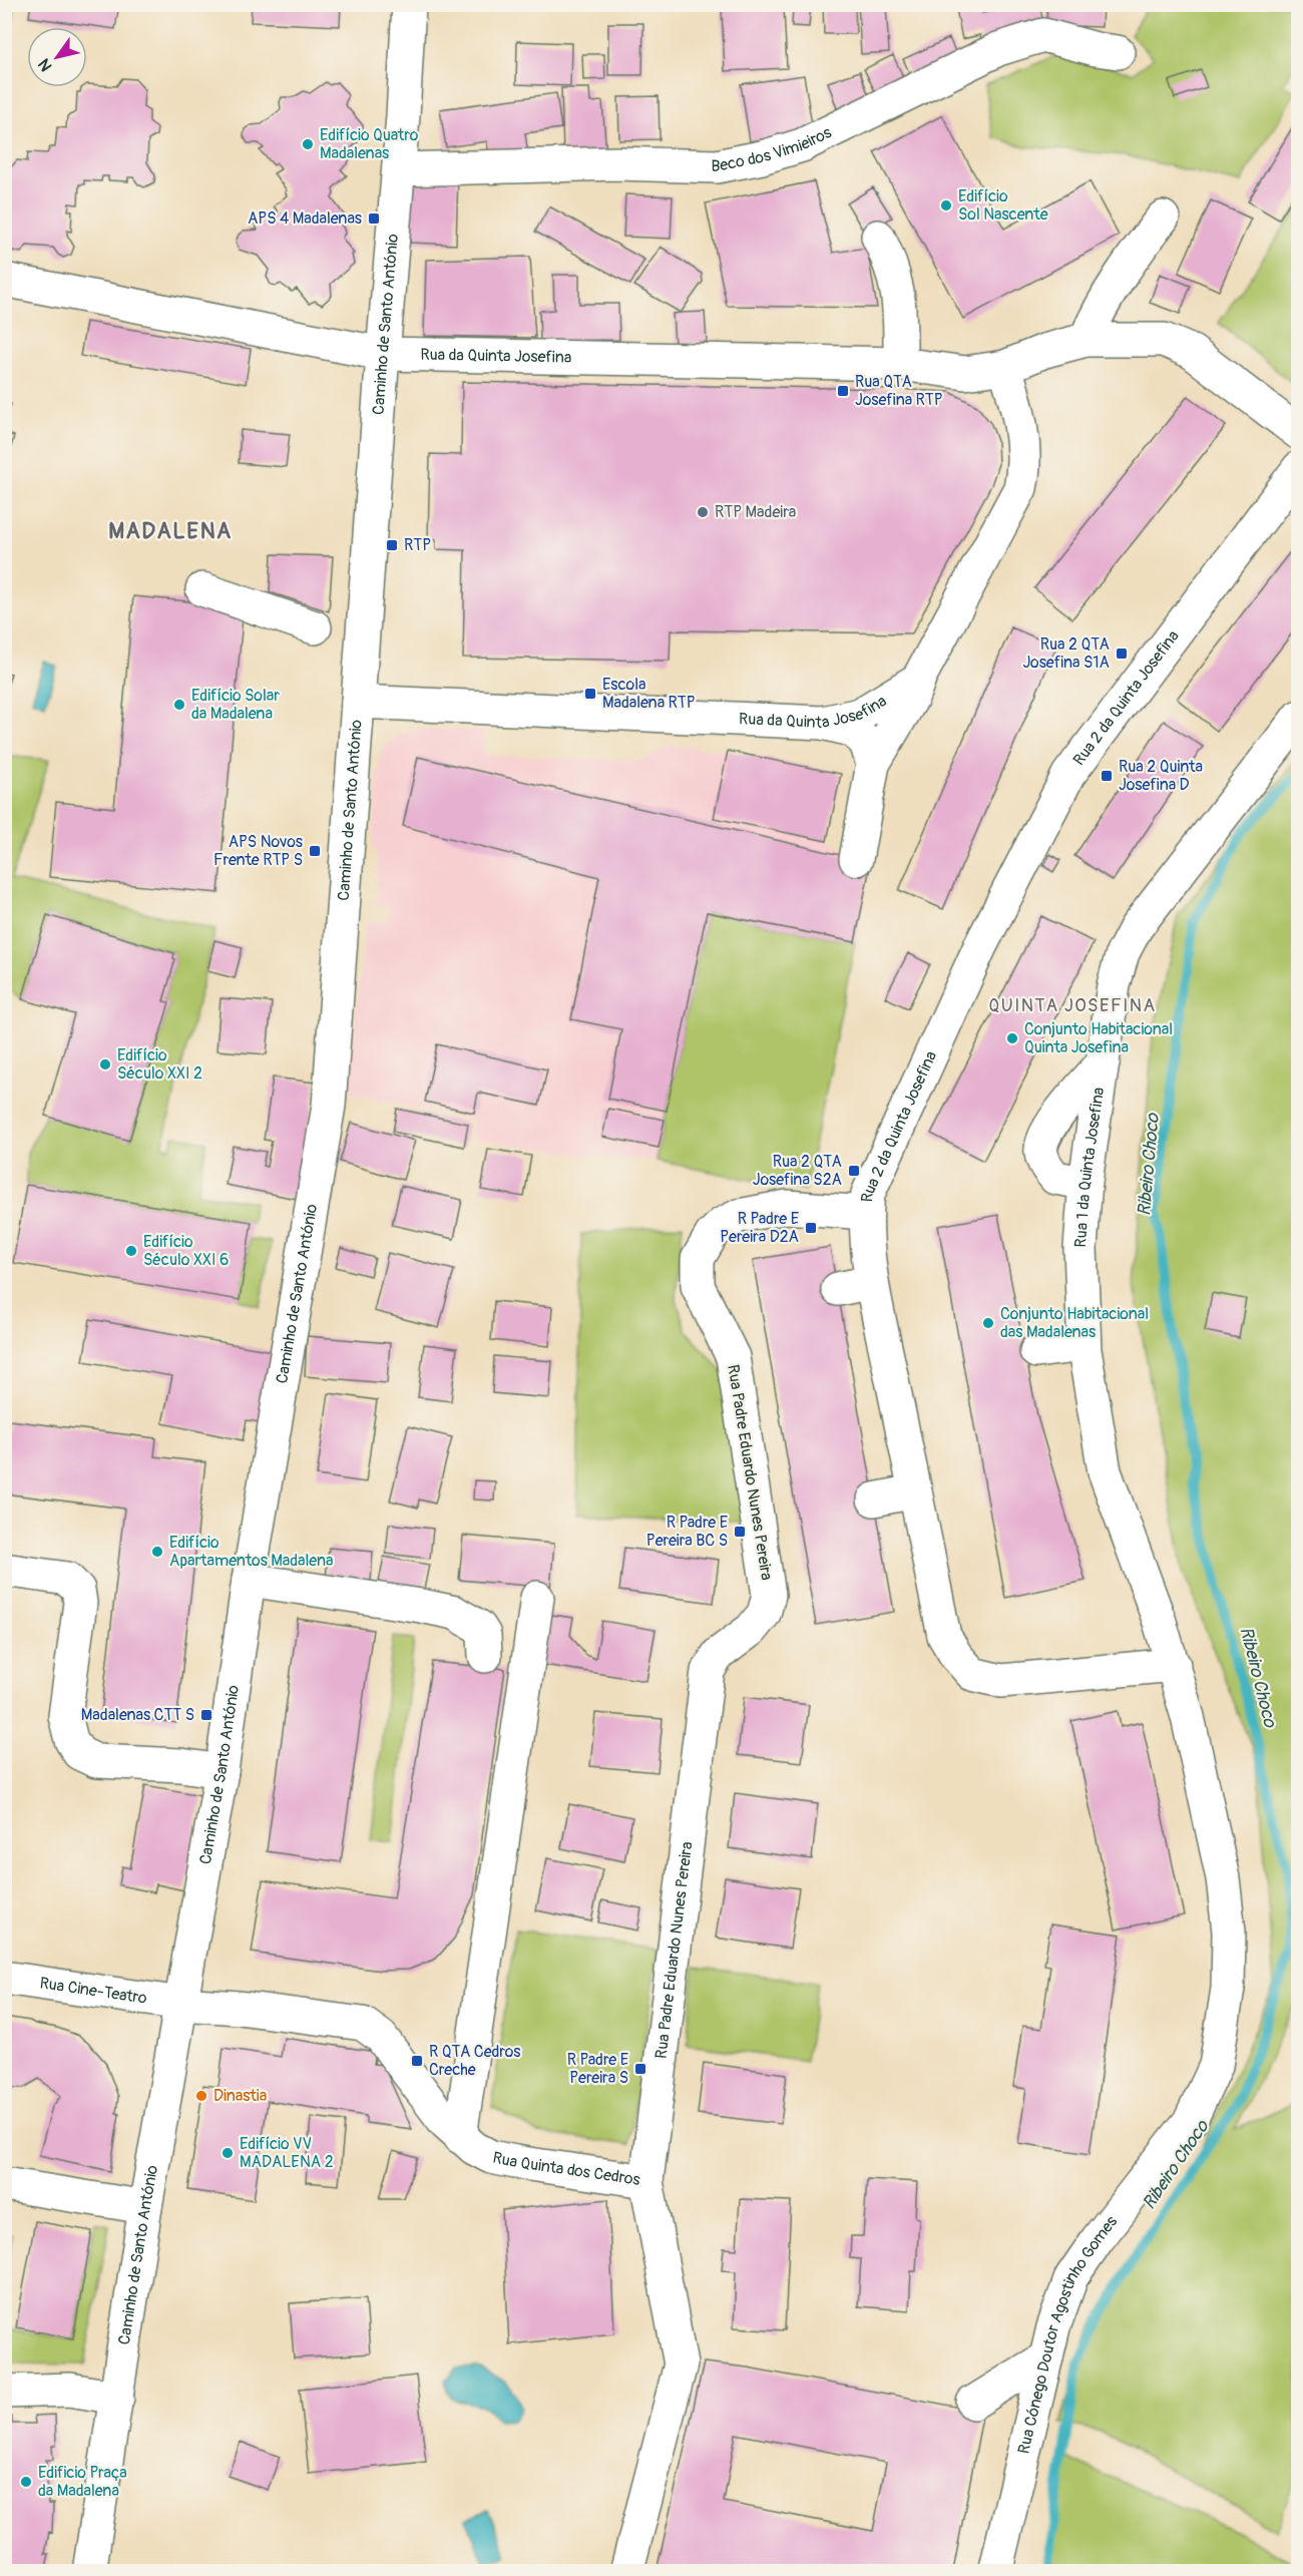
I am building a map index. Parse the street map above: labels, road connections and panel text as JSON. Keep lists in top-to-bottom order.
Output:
{
  "streets": {
    "street": [
      "Beco dos Vimieiros",
      "Caminho de Santo António",
      "Rua da Quinta Josefina",
      "Rua 2 da Quinta Josefina",
      "Rua 1 da Quinta Josefina",
      "Rua Padre Eduardo Nunes Pereira",
      "Rua Cine-Teatro",
      "Rua Quinta dos Cedros",
      "Rua Cónego Doutor Agostinho Gomes"
    ]
  },
  "crossings": [
    ["Beco dos Vimieiros", "Caminho de Santo António"],
    ["Caminho de Santo António", "Rua da Quinta Josefina"],
    ["Caminho de Santo António", "Rua Cine-Teatro"],
    ["Caminho de Santo António", "Rua Quinta dos Cedros"],
    ["Rua 2 da Quinta Josefina", "Rua 1 da Quinta Josefina"],
    ["Rua 2 da Quinta Josefina", "Rua Padre Eduardo Nunes Pereira"],
    ["Rua 2 da Quinta Josefina", "Rua Cónego Doutor Agostinho Gomes"],
    ["Rua 1 da Quinta Josefina", "Rua Cónego Doutor Agostinho Gomes"],
    ["Rua Padre Eduardo Nunes Pereira", "Rua Quinta dos Cedros"],
    ["Rua Cine-Teatro", "Rua Quinta dos Cedros"]
  ],
  "districts": ["MADALENA", "QUINTA JOSEFINA"],
  "water": ["Ribeiro Choco"],
  "places": {
    "other": [
      "Edifício Quatro Madalenas",
      "Edifício Sol Nascente",
      "RTP Madeira",
      "Edifício Solar da Madalena",
      "Conjunto Habitacional Quinta Josefina",
      "Edifício Século XXI 2",
      "Edifício Século XXI 6",
      "Conjunto Habitacional das Madalenas",
      "Edifício Apartamentos Madalena",
      "Dinastia",
      "Edifício VV MADALENA 2",
      "Edificio Praça da Madalena"
    ],
    "transit": [
      "APS 4 Madalenas",
      "Rua QTA Josefina RTP",
      "RTP",
      "Rua 2 QTA Josefina S1A",
      "Escola Madalena RTP",
      "Rua 2 Quinta Josefina D",
      "APS Novos Frente RTP S",
      "Rua 2 QTA Josefina S2A",
      "R Padre E Pereira D2A",
      "R Padre E Pereira BC S",
      "Madalenas CTT S",
      "R QTA Cedros Creche",
      "R Padre E Pereira S"
    ]
  },
  "north": "bottom left"
}
